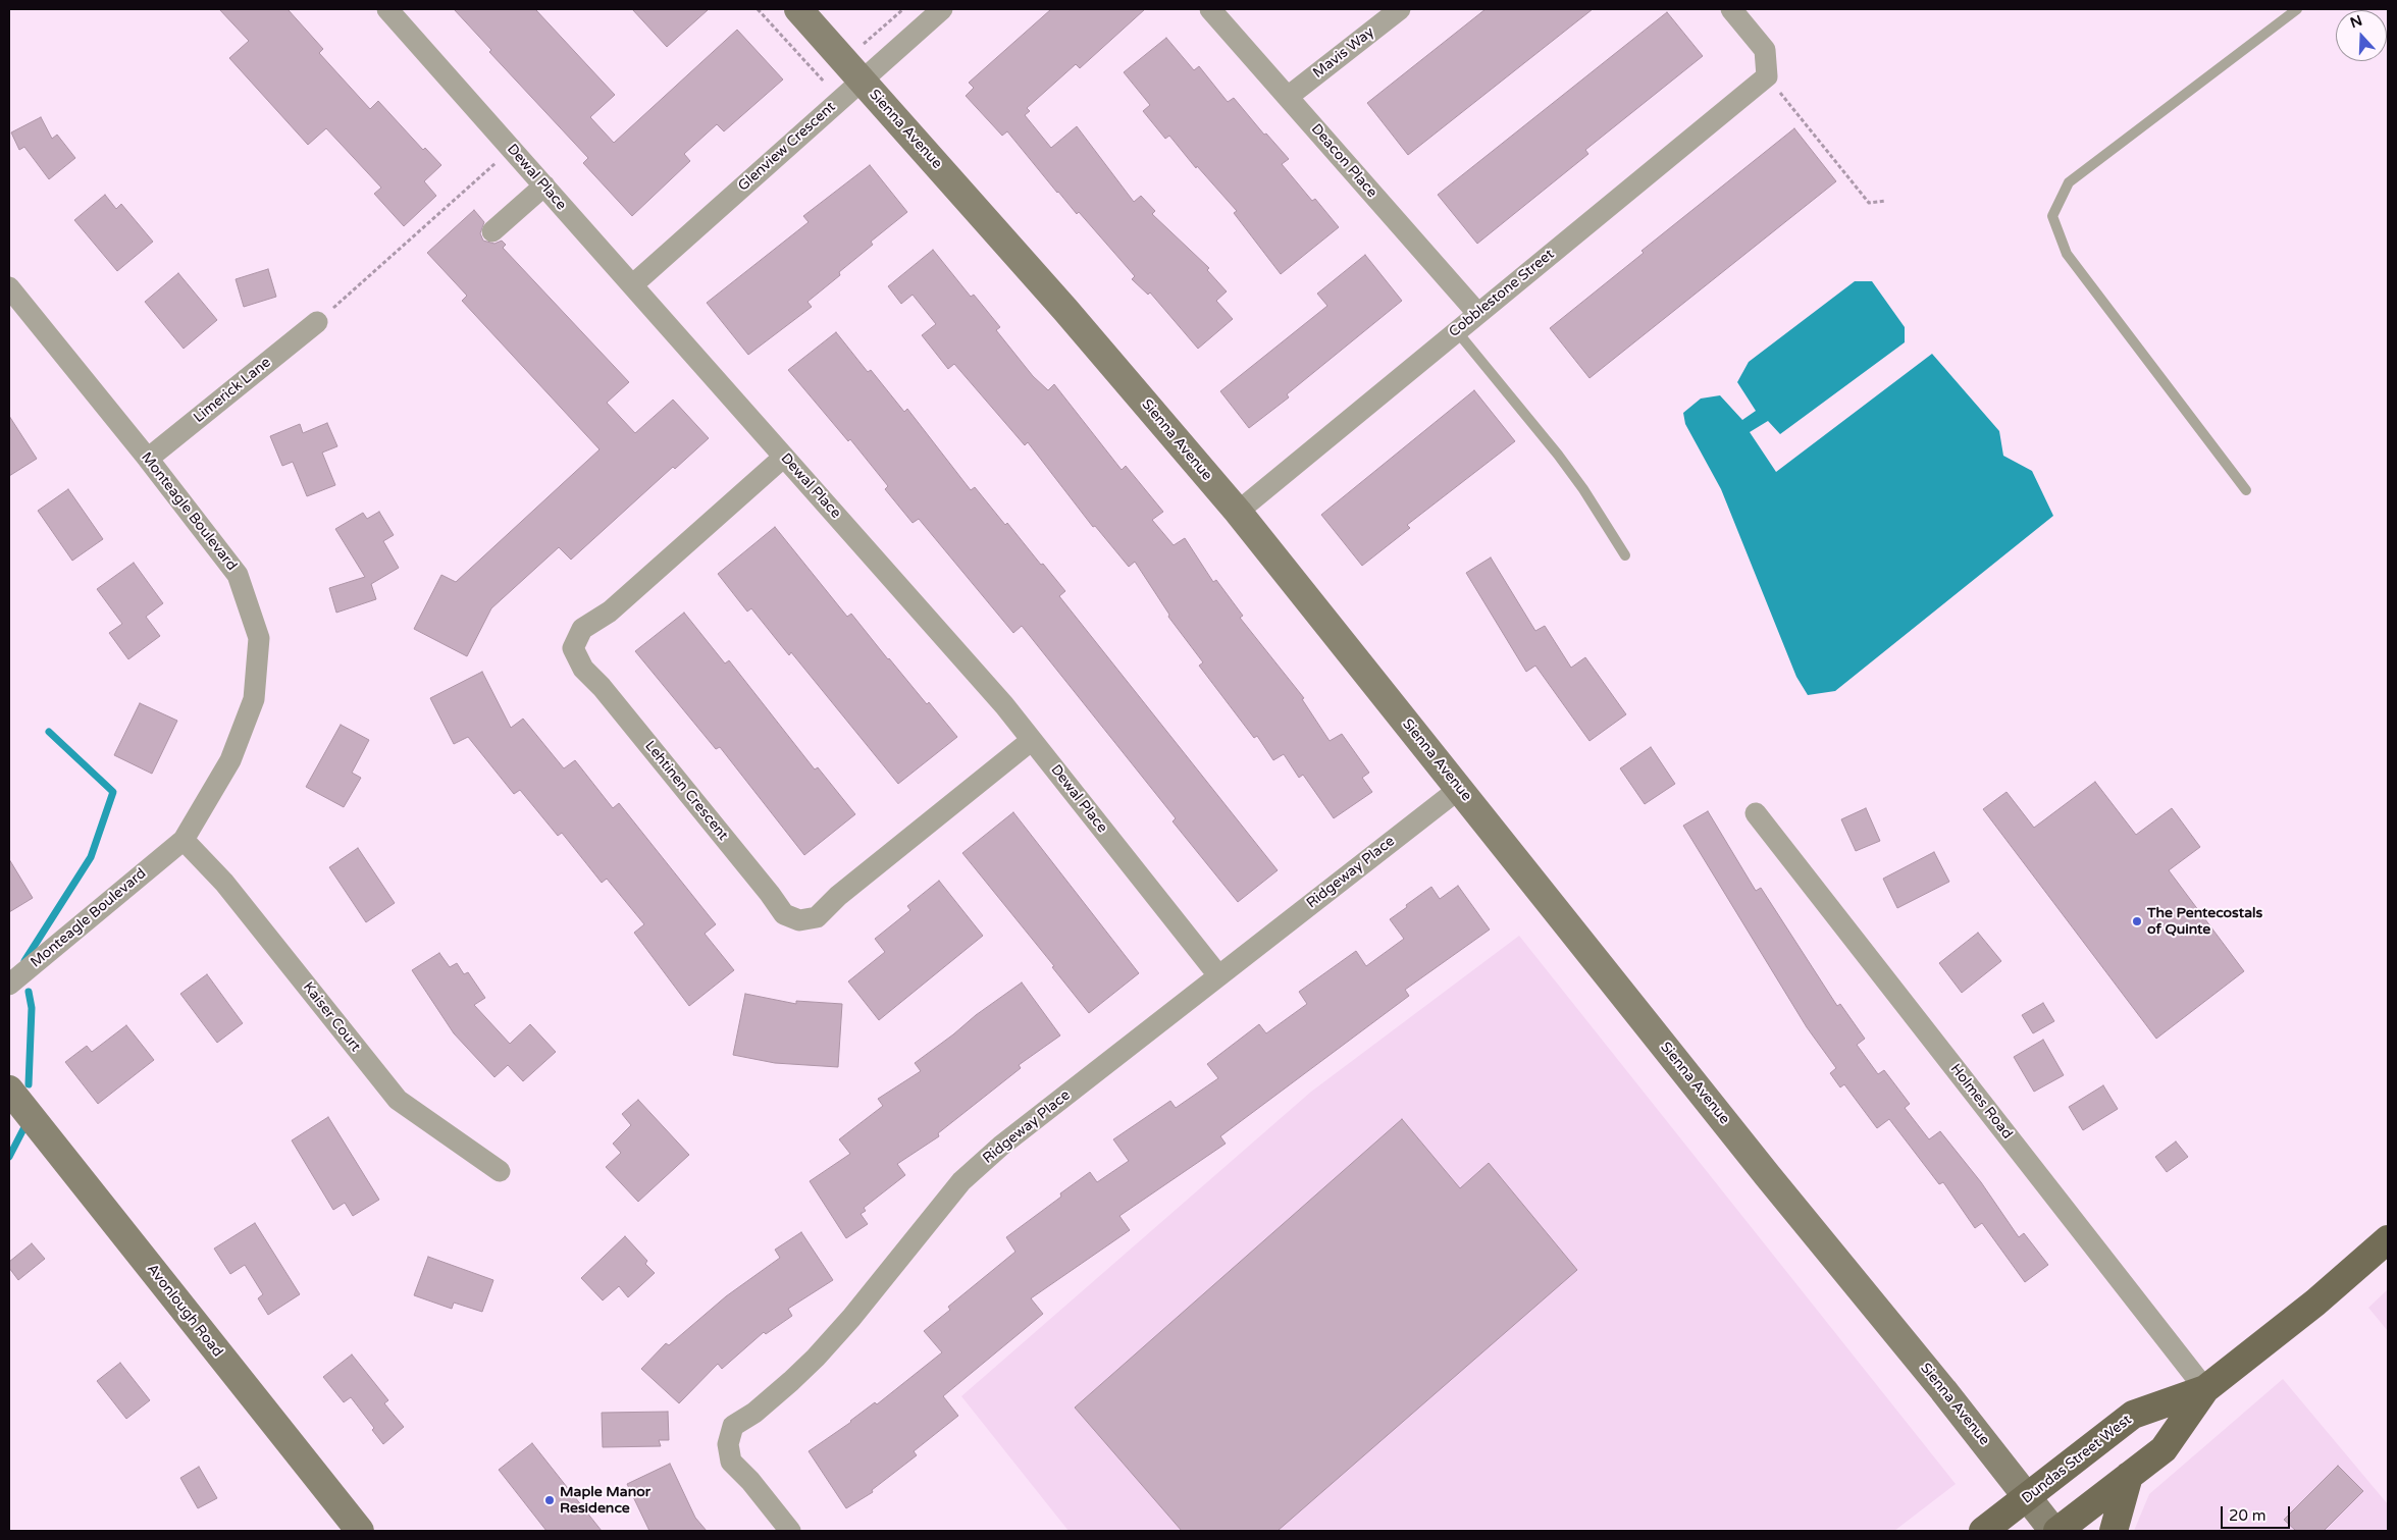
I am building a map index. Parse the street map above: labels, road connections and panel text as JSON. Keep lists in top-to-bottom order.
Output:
{
  "streets": {
    "main road": ["Dundas Street West"],
    "street": [
      "Mavis Way",
      "Sienna Avenue",
      "Glenview Crescent",
      "Deacon Place",
      "Dewal Place",
      "Cobblestone Street",
      "Limerick Lane",
      "Monteagle Boulevard",
      "Lehtinen Crescent",
      "Ridgeway Place",
      "Kaiser Court",
      "Holmes Road",
      "Avonlough Road"
    ]
  },
  "crossings": [
    ["Mavis Way", "Deacon Place"],
    ["Sienna Avenue", "Glenview Crescent"],
    ["Sienna Avenue", "Cobblestone Street"],
    ["Sienna Avenue", "Ridgeway Place"],
    ["Sienna Avenue", "Dundas Street West"],
    ["Glenview Crescent", "Dewal Place"],
    ["Deacon Place", "Cobblestone Street"],
    ["Dewal Place", "Lehtinen Crescent"],
    ["Dewal Place", "Ridgeway Place"],
    ["Limerick Lane", "Monteagle Boulevard"],
    ["Monteagle Boulevard", "Kaiser Court"],
    ["Holmes Road", "Dundas Street West"]
  ],
  "places": ["The Pentecostals of Quinte", "Maple Manor Residence"],
  "scale_bar": "20 m",
  "north": "top"
}
